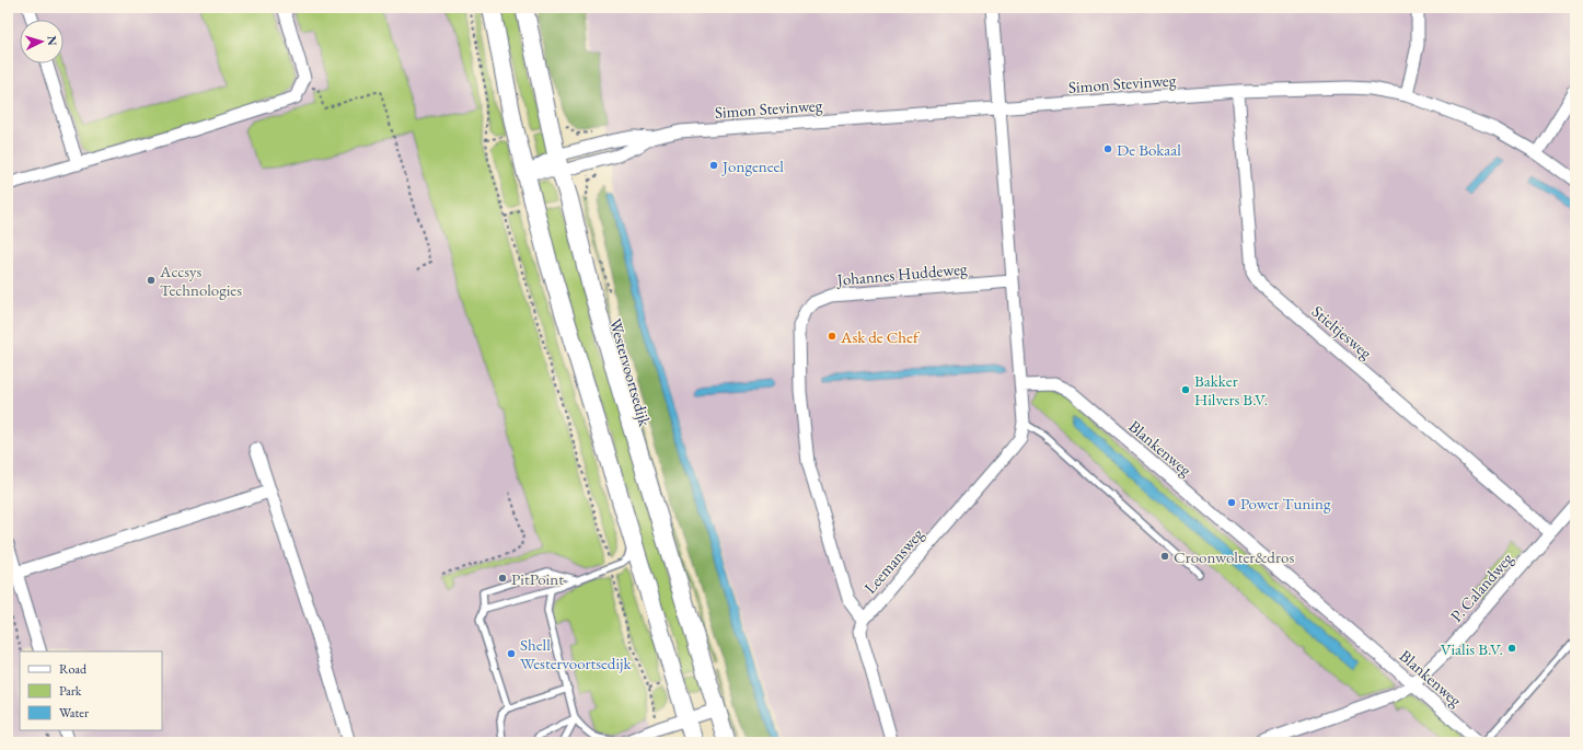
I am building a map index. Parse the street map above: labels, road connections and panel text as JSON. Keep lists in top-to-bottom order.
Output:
{
  "streets": {
    "main road": ["Westervoortsedijk"],
    "street": [
      "Simon Stevinweg",
      "Johannes Huddeweg",
      "Stieltjesweg",
      "Blankenweg",
      "Leemansweg",
      "P. Calandweg"
    ]
  },
  "crossings": [
    ["Simon Stevinweg", "Stieltjesweg"],
    ["Simon Stevinweg", "Westervoortsedijk"],
    ["Johannes Huddeweg", "Leemansweg"],
    ["Stieltjesweg", "P. Calandweg"],
    ["Blankenweg", "Leemansweg"],
    ["Blankenweg", "P. Calandweg"]
  ],
  "places": [
    "De Bokaal",
    "Jongeneel",
    "Accsys Technologies",
    "Ask de Chef",
    "Bakker Hilvers B.V.",
    "Power Tuning",
    "Croonwolter&dros",
    "PitPoint",
    "Vialis B.V.",
    "Shell Westervoortsedijk"
  ],
  "legend": ["Road", "Park", "Water"],
  "north": "right"
}
